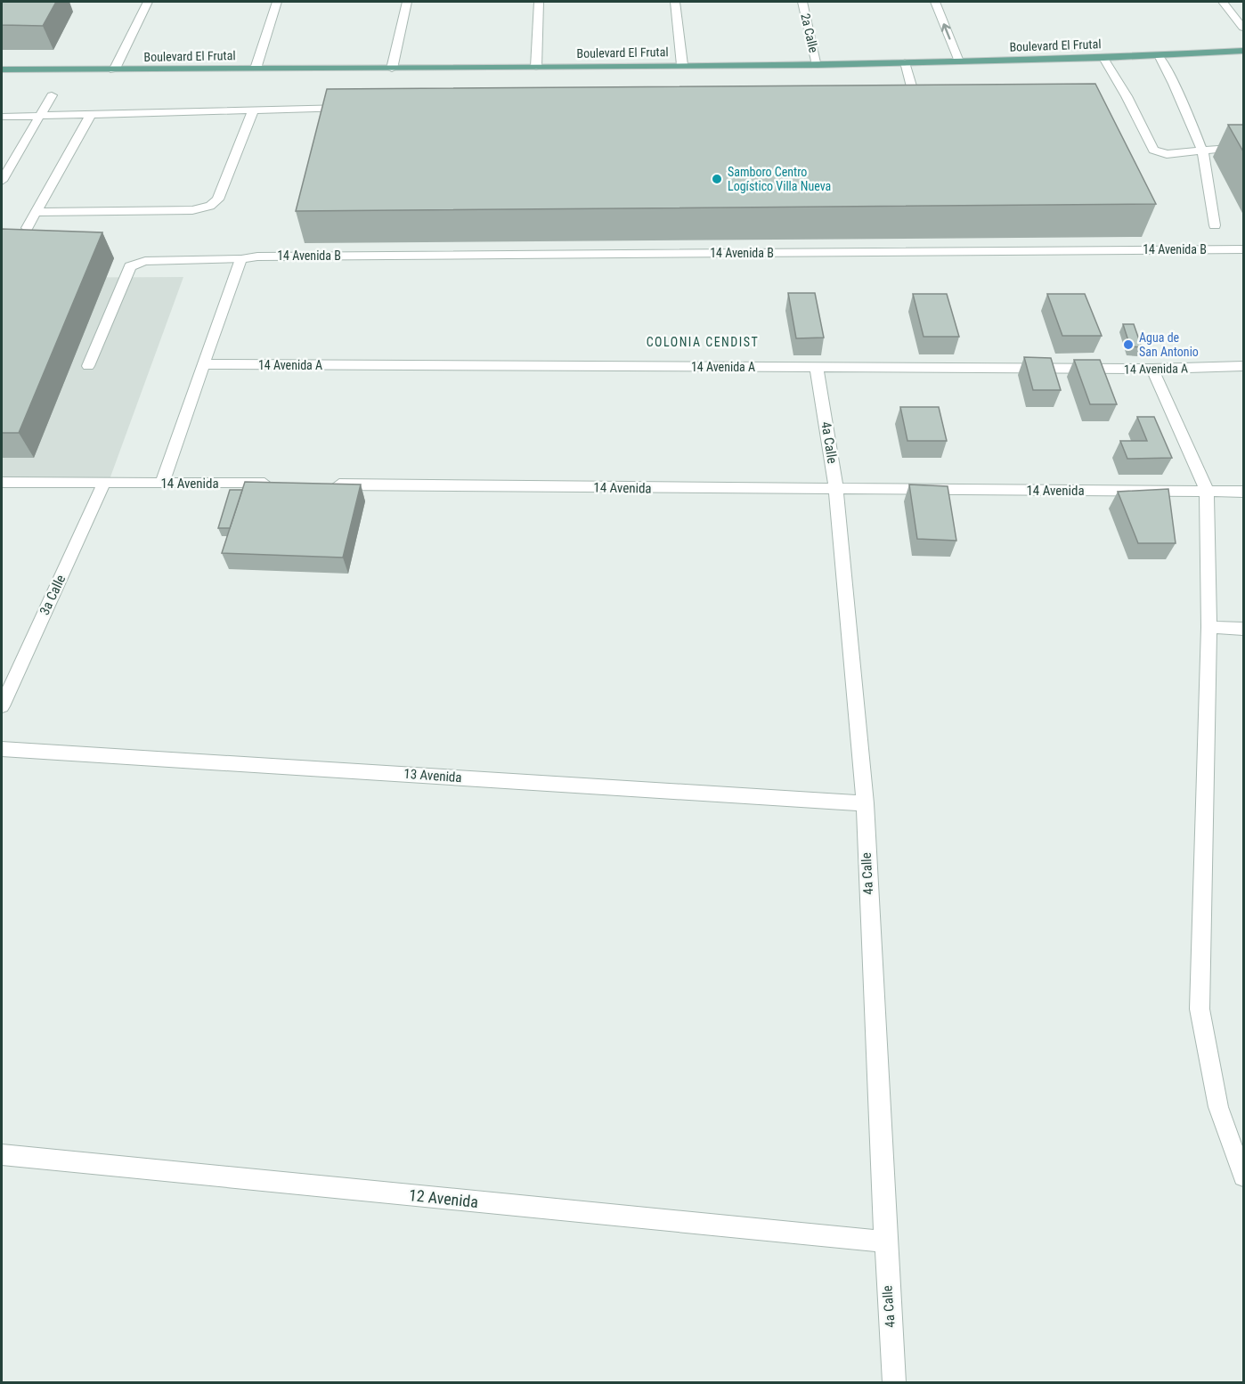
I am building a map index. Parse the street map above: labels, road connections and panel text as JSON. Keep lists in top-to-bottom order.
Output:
{
  "streets": {
    "main road": ["Boulevard El Frutal"],
    "street": [
      "2a Calle",
      "14 Avenida B",
      "14 Avenida A",
      "4a Calle",
      "14 Avenida",
      "3a Calle",
      "13 Avenida",
      "12 Avenida"
    ]
  },
  "crossings": [
    ["2a Calle", "Boulevard El Frutal"],
    ["14 Avenida A", "4a Calle"],
    ["4a Calle", "14 Avenida"],
    ["4a Calle", "13 Avenida"],
    ["4a Calle", "12 Avenida"],
    ["14 Avenida", "3a Calle"]
  ],
  "districts": ["COLONIA CENDIST"],
  "places": ["Samboro Centro Logístico Villa Nueva", "Agua de San Antonio"]
}
